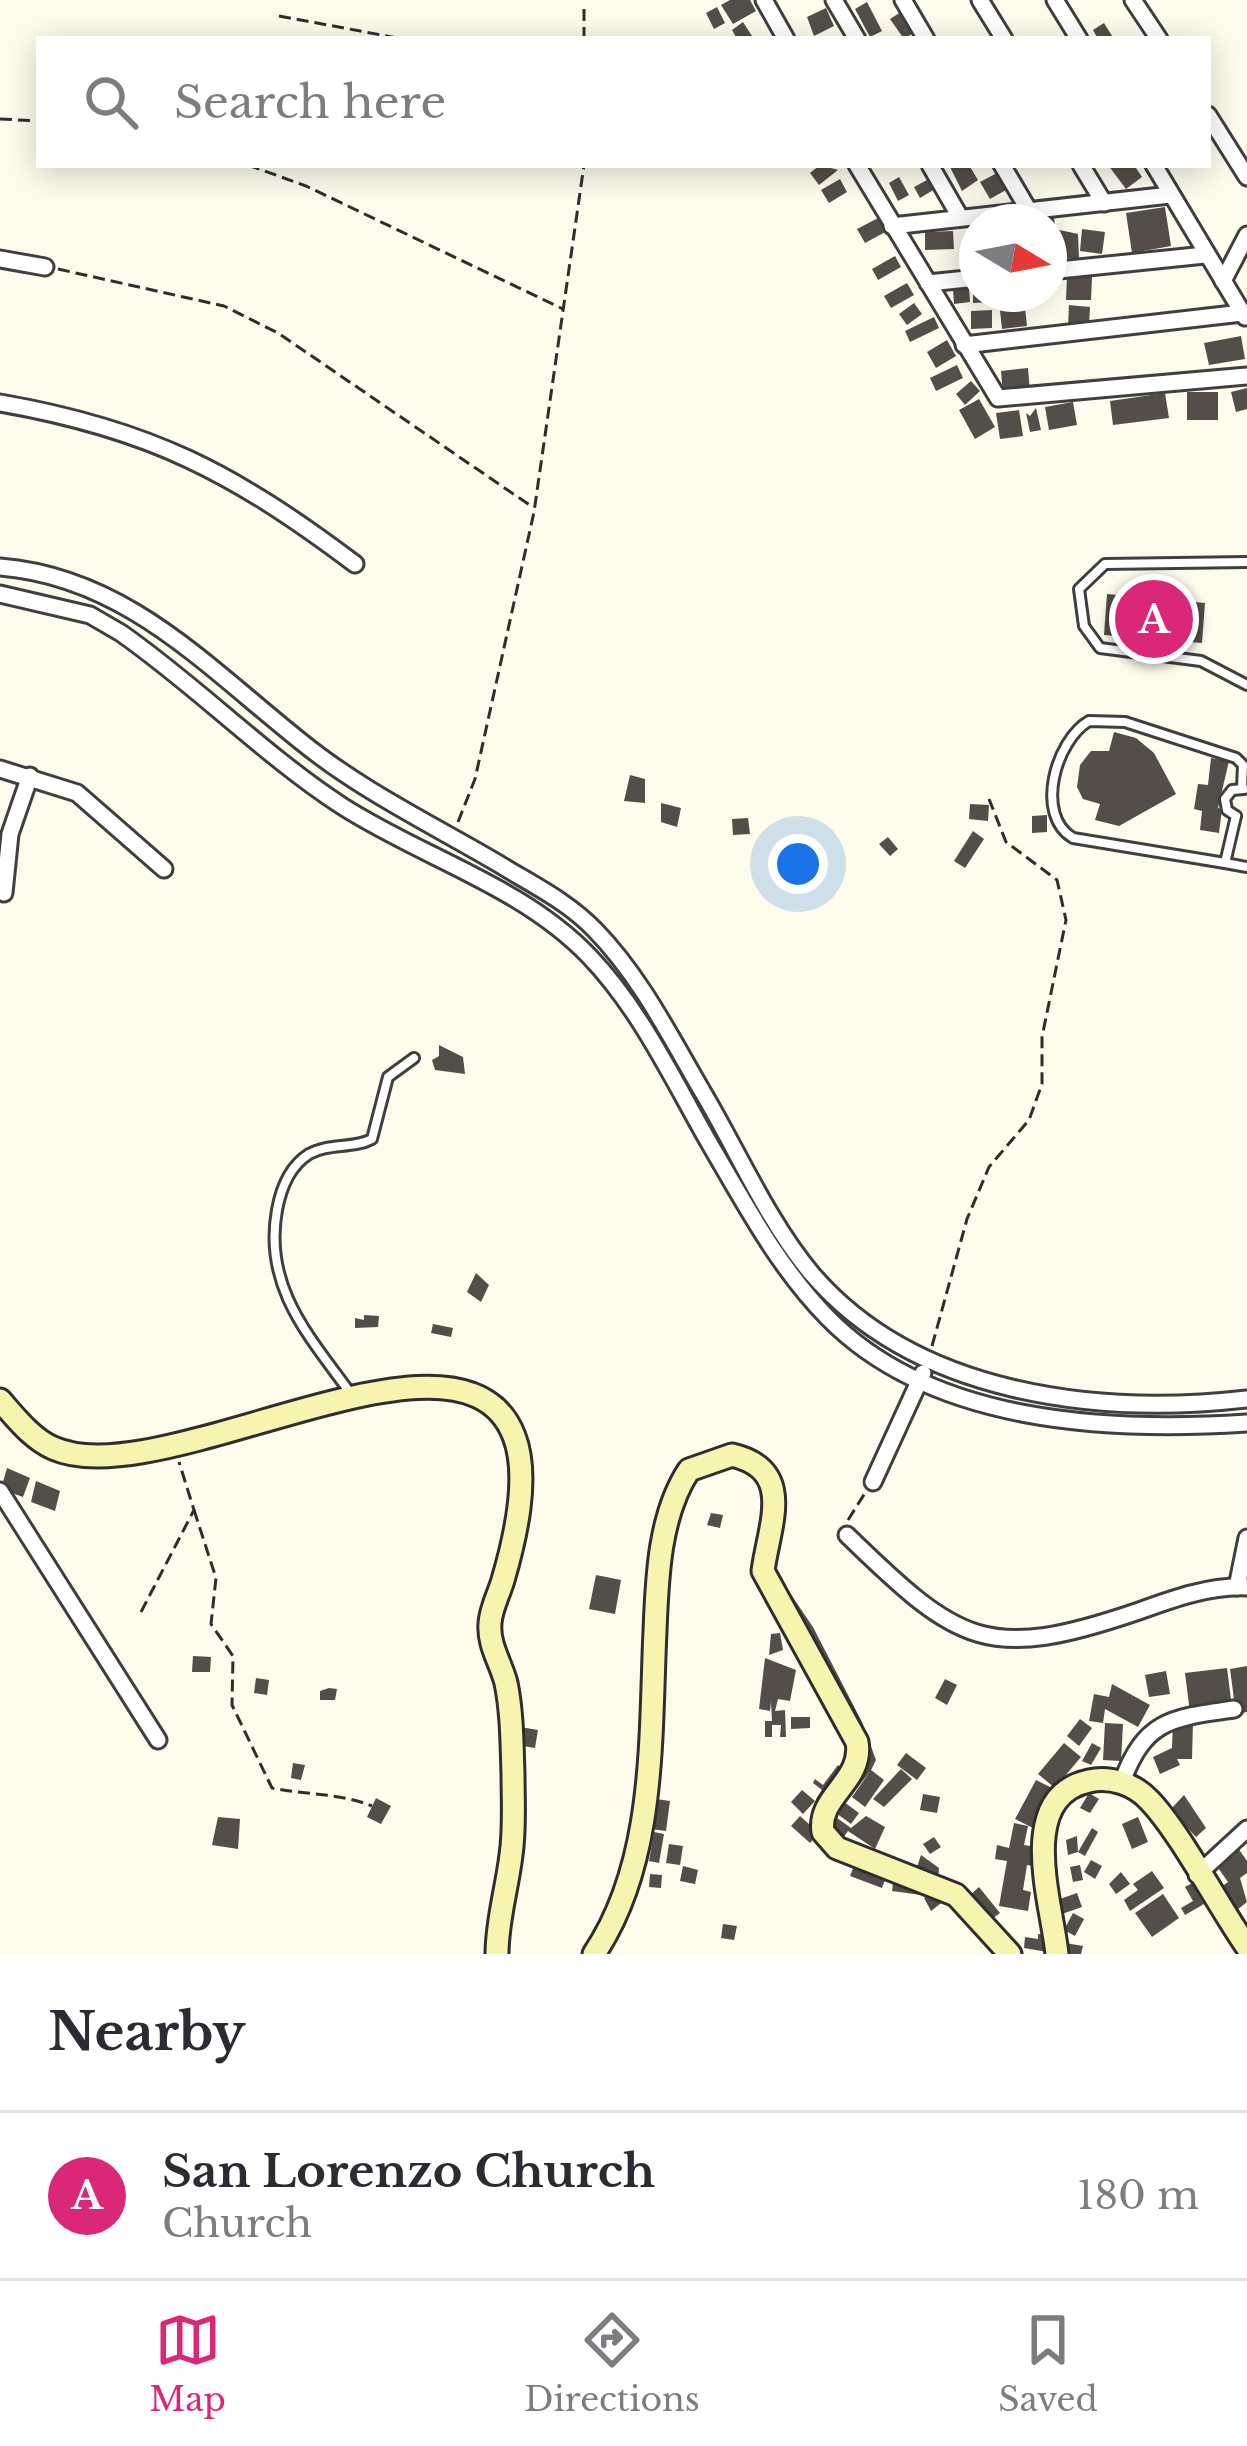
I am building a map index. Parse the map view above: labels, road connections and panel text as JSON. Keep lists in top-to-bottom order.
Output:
{
  "north": "right",
  "page": {
    "search": "Search here",
    "pins": "A",
    "heading": "Nearby",
    "list": [
      {
        "mark": "A",
        "name": "San Lorenzo Church",
        "note": "Church",
        "value": "180 m"
      }
    ],
    "nav": ["Map", "Directions", "Saved"]
  }
}
